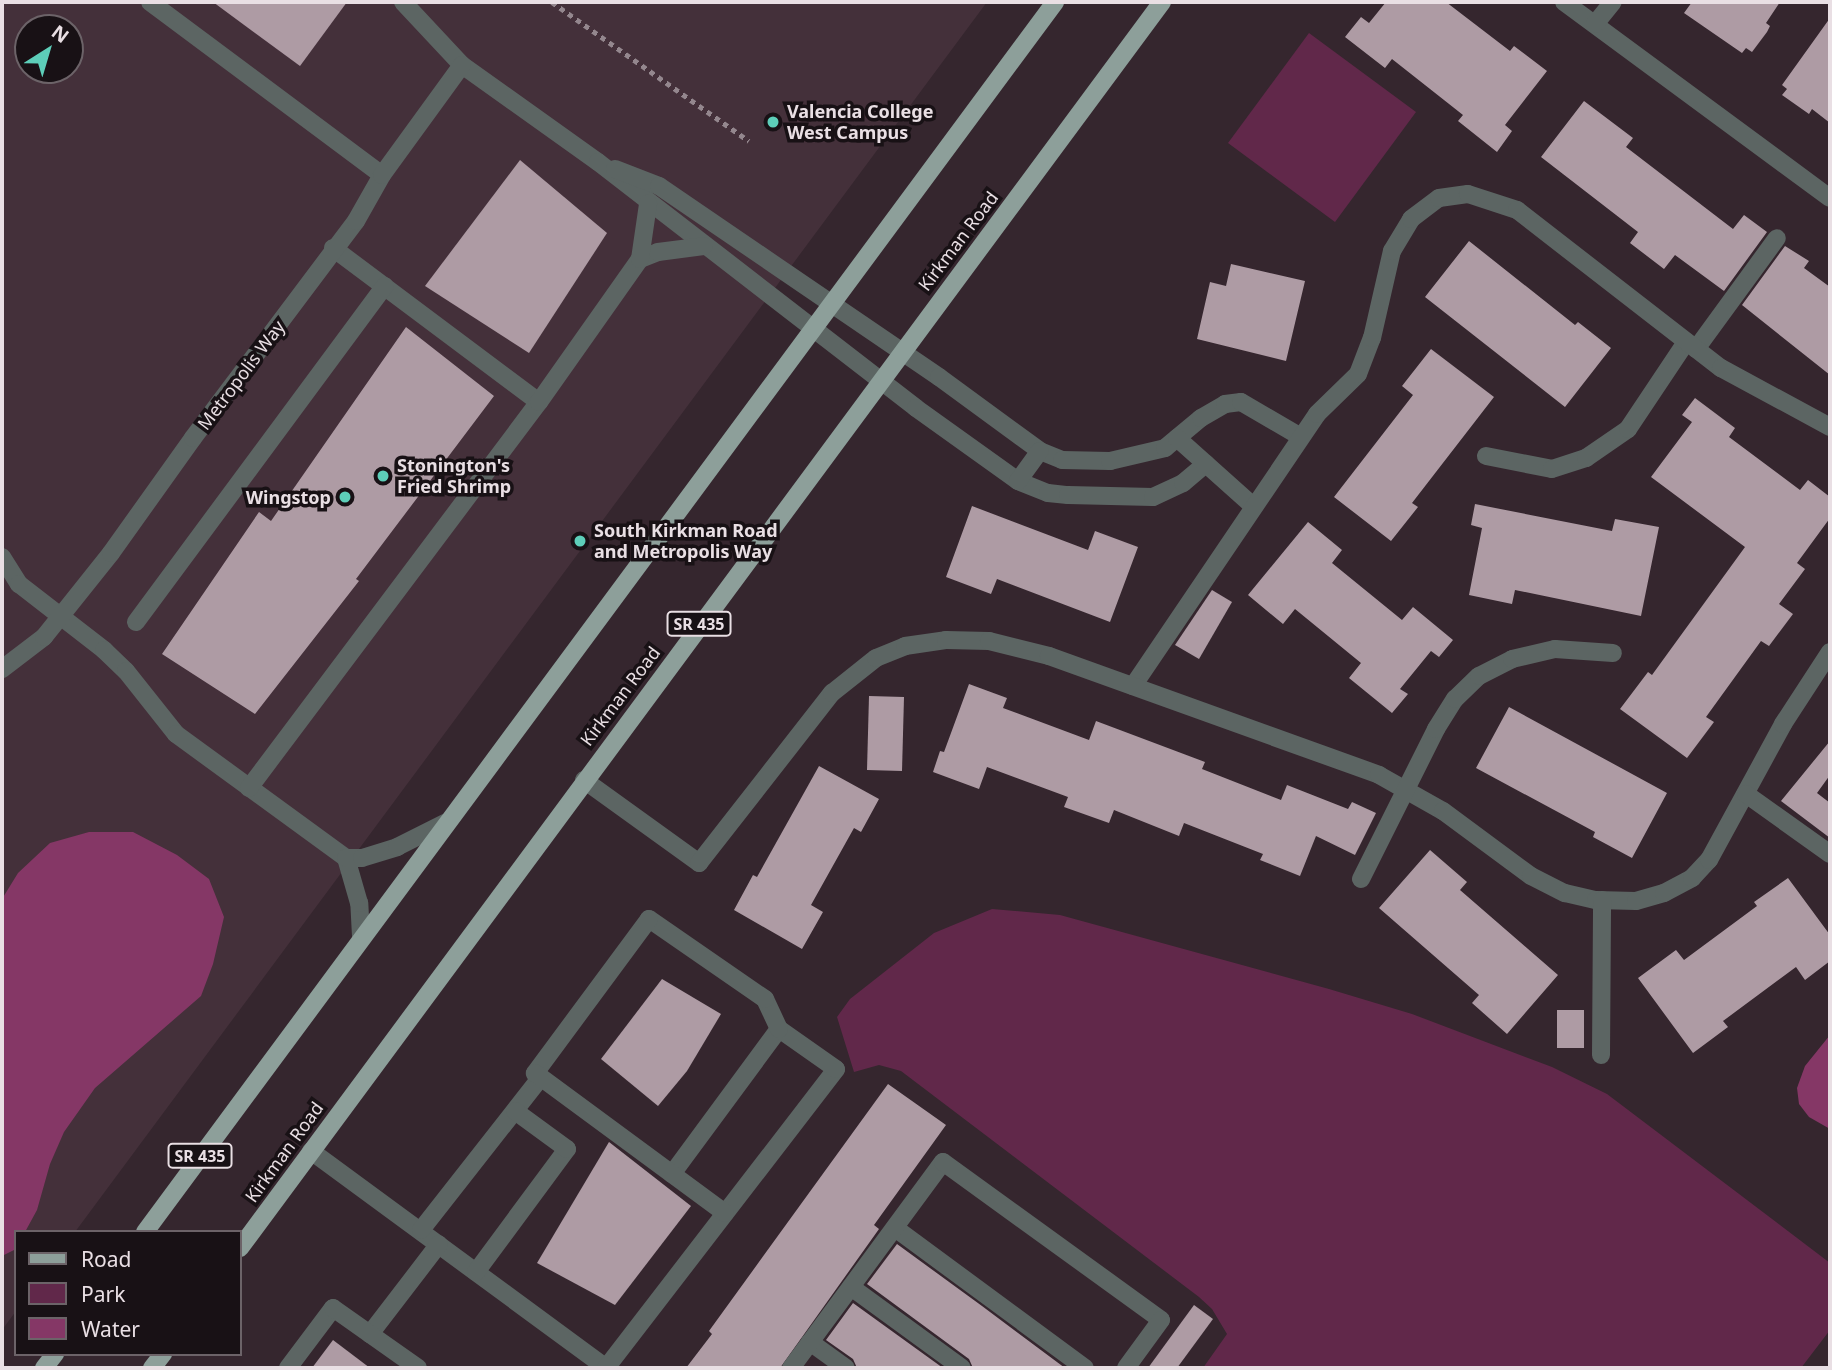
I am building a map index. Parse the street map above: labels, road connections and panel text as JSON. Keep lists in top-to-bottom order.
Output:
{
  "streets": {
    "main road": ["Kirkman Road", "SR 435"],
    "street": ["Metropolis Way"]
  },
  "places": [
    "Valencia College West Campus",
    "Stonington's Fried Shrimp",
    "Wingstop",
    "South Kirkman Road and Metropolis Way"
  ],
  "legend": ["Road", "Park", "Water"],
  "north": "top right"
}
